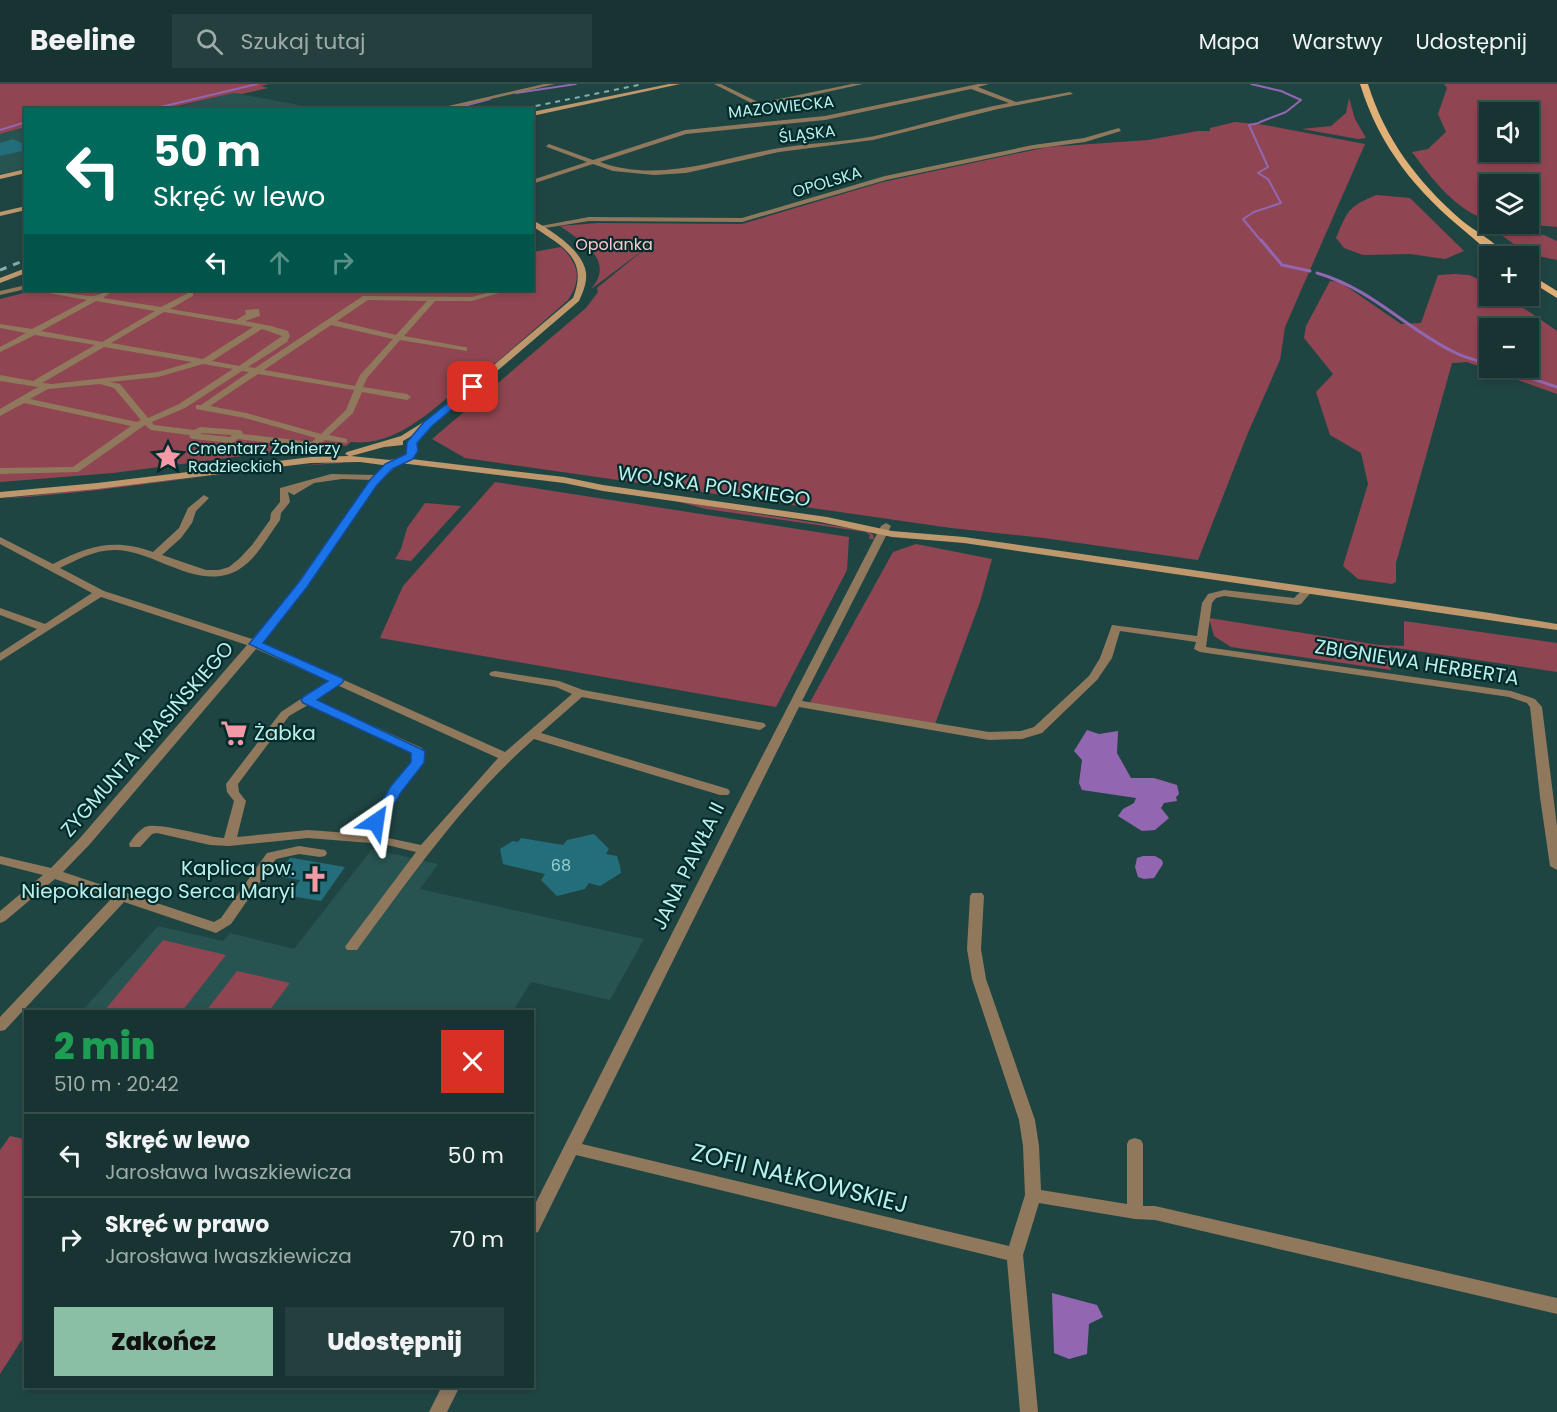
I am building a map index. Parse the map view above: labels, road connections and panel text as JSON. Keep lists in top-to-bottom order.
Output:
{
  "streets": {
    "main road": ["WOJSKA POLSKIEGO"],
    "street": [
      "MAZOWIECKA",
      "ŚLĄSKA",
      "OPOLSKA",
      "ZBIGNIEWA HERBERTA",
      "ZYGMUNTA KRASIŃSKIEGO",
      "JANA PAWŁA II",
      "ZOFII NAŁKOWSKIEJ"
    ]
  },
  "crossings": [
    ["MAZOWIECKA", "ŚLĄSKA"],
    ["WOJSKA POLSKIEGO", "ZYGMUNTA KRASIŃSKIEGO"],
    ["WOJSKA POLSKIEGO", "JANA PAWŁA II"],
    ["JANA PAWŁA II", "ZOFII NAŁKOWSKIEJ"]
  ],
  "parks": ["Opolanka"],
  "places": {
    "place": ["Cmentarz Żołnierzy Radzieckich"],
    "supermarket": ["Żabka"],
    "church": ["Kaplica pw. Niepokalanego Serca Maryi"]
  },
  "house_numbers": ["68"],
  "page": {
    "header": "Beeline",
    "search": "Szukaj tutaj",
    "nav": ["Mapa", "Warstwy", "Udostępnij"],
    "map_buttons": ["+", "−"],
    "turn": ["50 m", "Skręć w lewo"],
    "heading": ["2 min", "510 m · 20:42"],
    "list": [
      {
        "name": "Skręć w lewo",
        "note": "Jarosława Iwaszkiewicza",
        "value": "50 m"
      },
      {
        "name": "Skręć w prawo",
        "note": "Jarosława Iwaszkiewicza",
        "value": "70 m"
      }
    ],
    "buttons": ["Zakończ", "Udostępnij"]
  }
}
